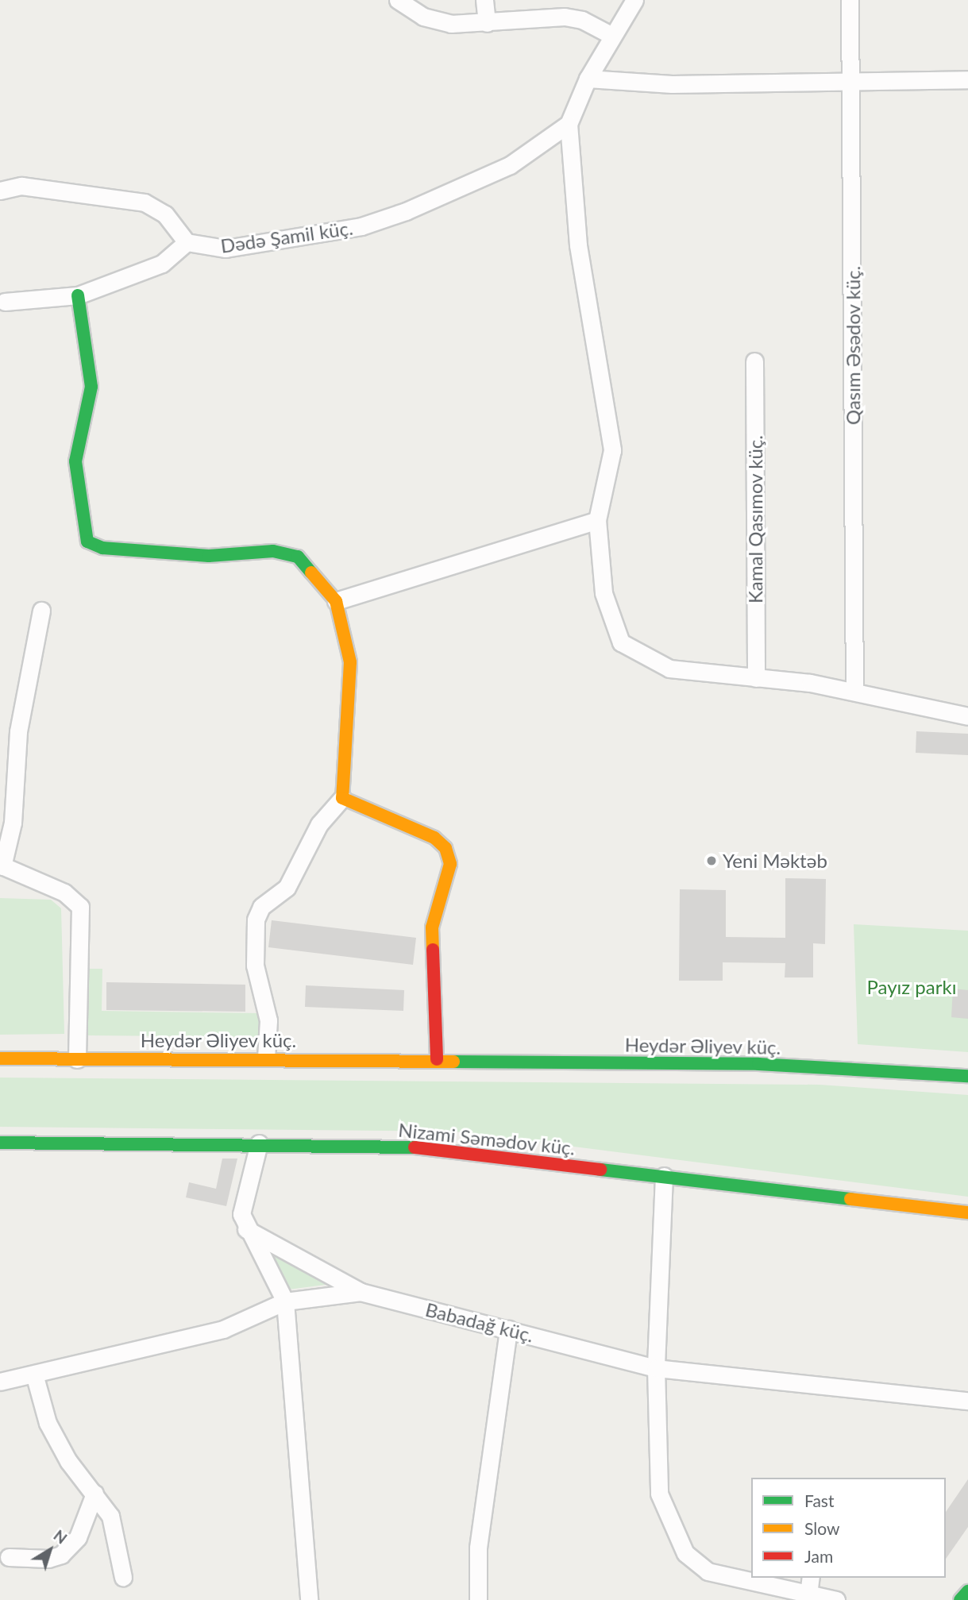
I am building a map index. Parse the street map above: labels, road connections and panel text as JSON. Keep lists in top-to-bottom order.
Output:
{
  "streets": {
    "main road": ["Heydər Əliyev küç.", "Nizami Səmədov küç."],
    "street": [
      "Dədə Şamil küç.",
      "Qasım Əsədov küç.",
      "Kamal Qasımov küç.",
      "Babadağ küç."
    ]
  },
  "parks": ["Payız parkı"],
  "places": ["Yeni Məktəb"],
  "legend": ["Fast", "Slow", "Jam"],
  "north": "top right"
}
